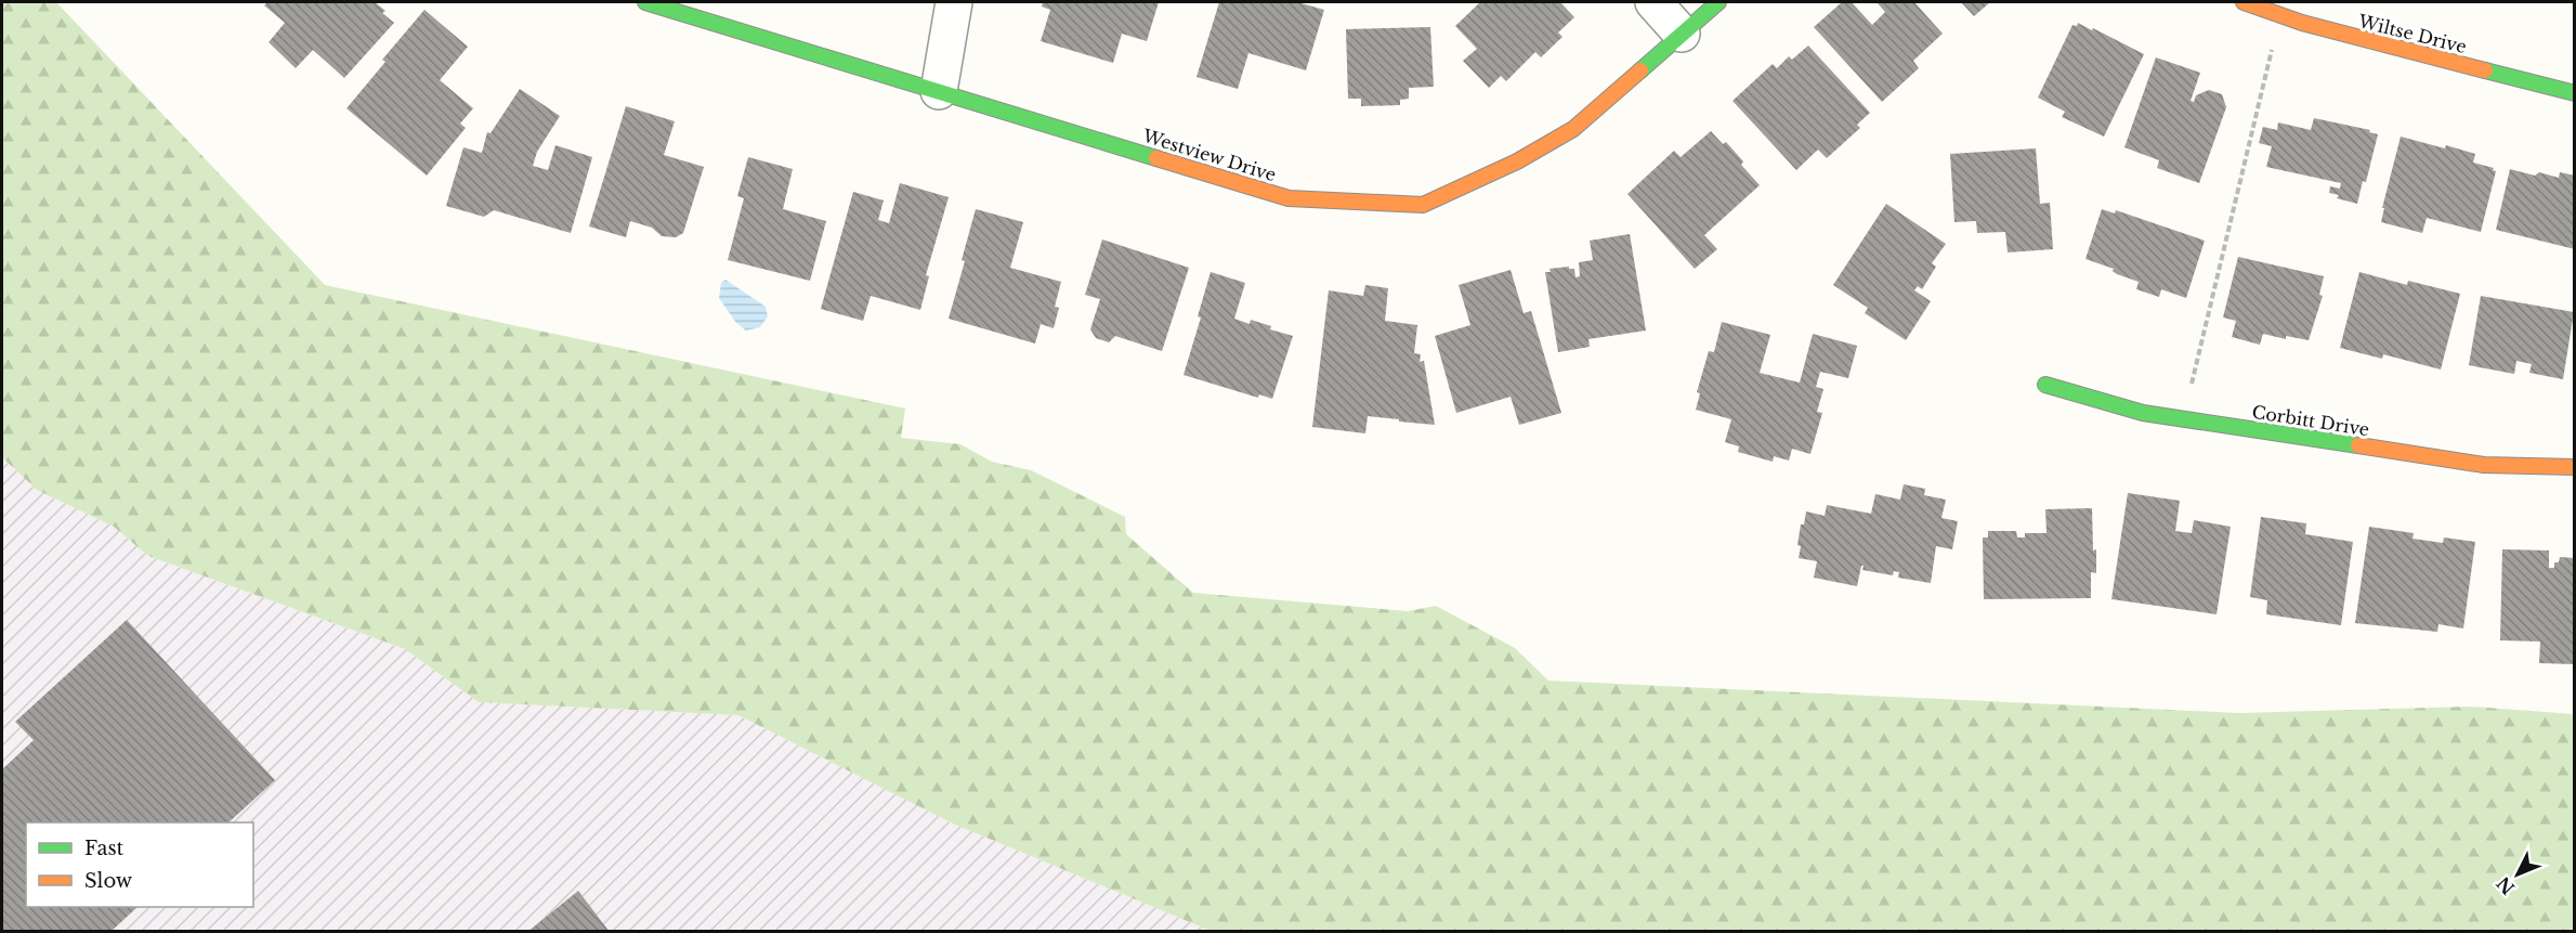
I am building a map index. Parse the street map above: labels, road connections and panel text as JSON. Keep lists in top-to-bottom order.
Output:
{
  "streets": {
    "street": ["Wiltse Drive", "Westview Drive", "Corbitt Drive"]
  },
  "legend": ["Fast", "Slow"],
  "north": "bottom left"
}
